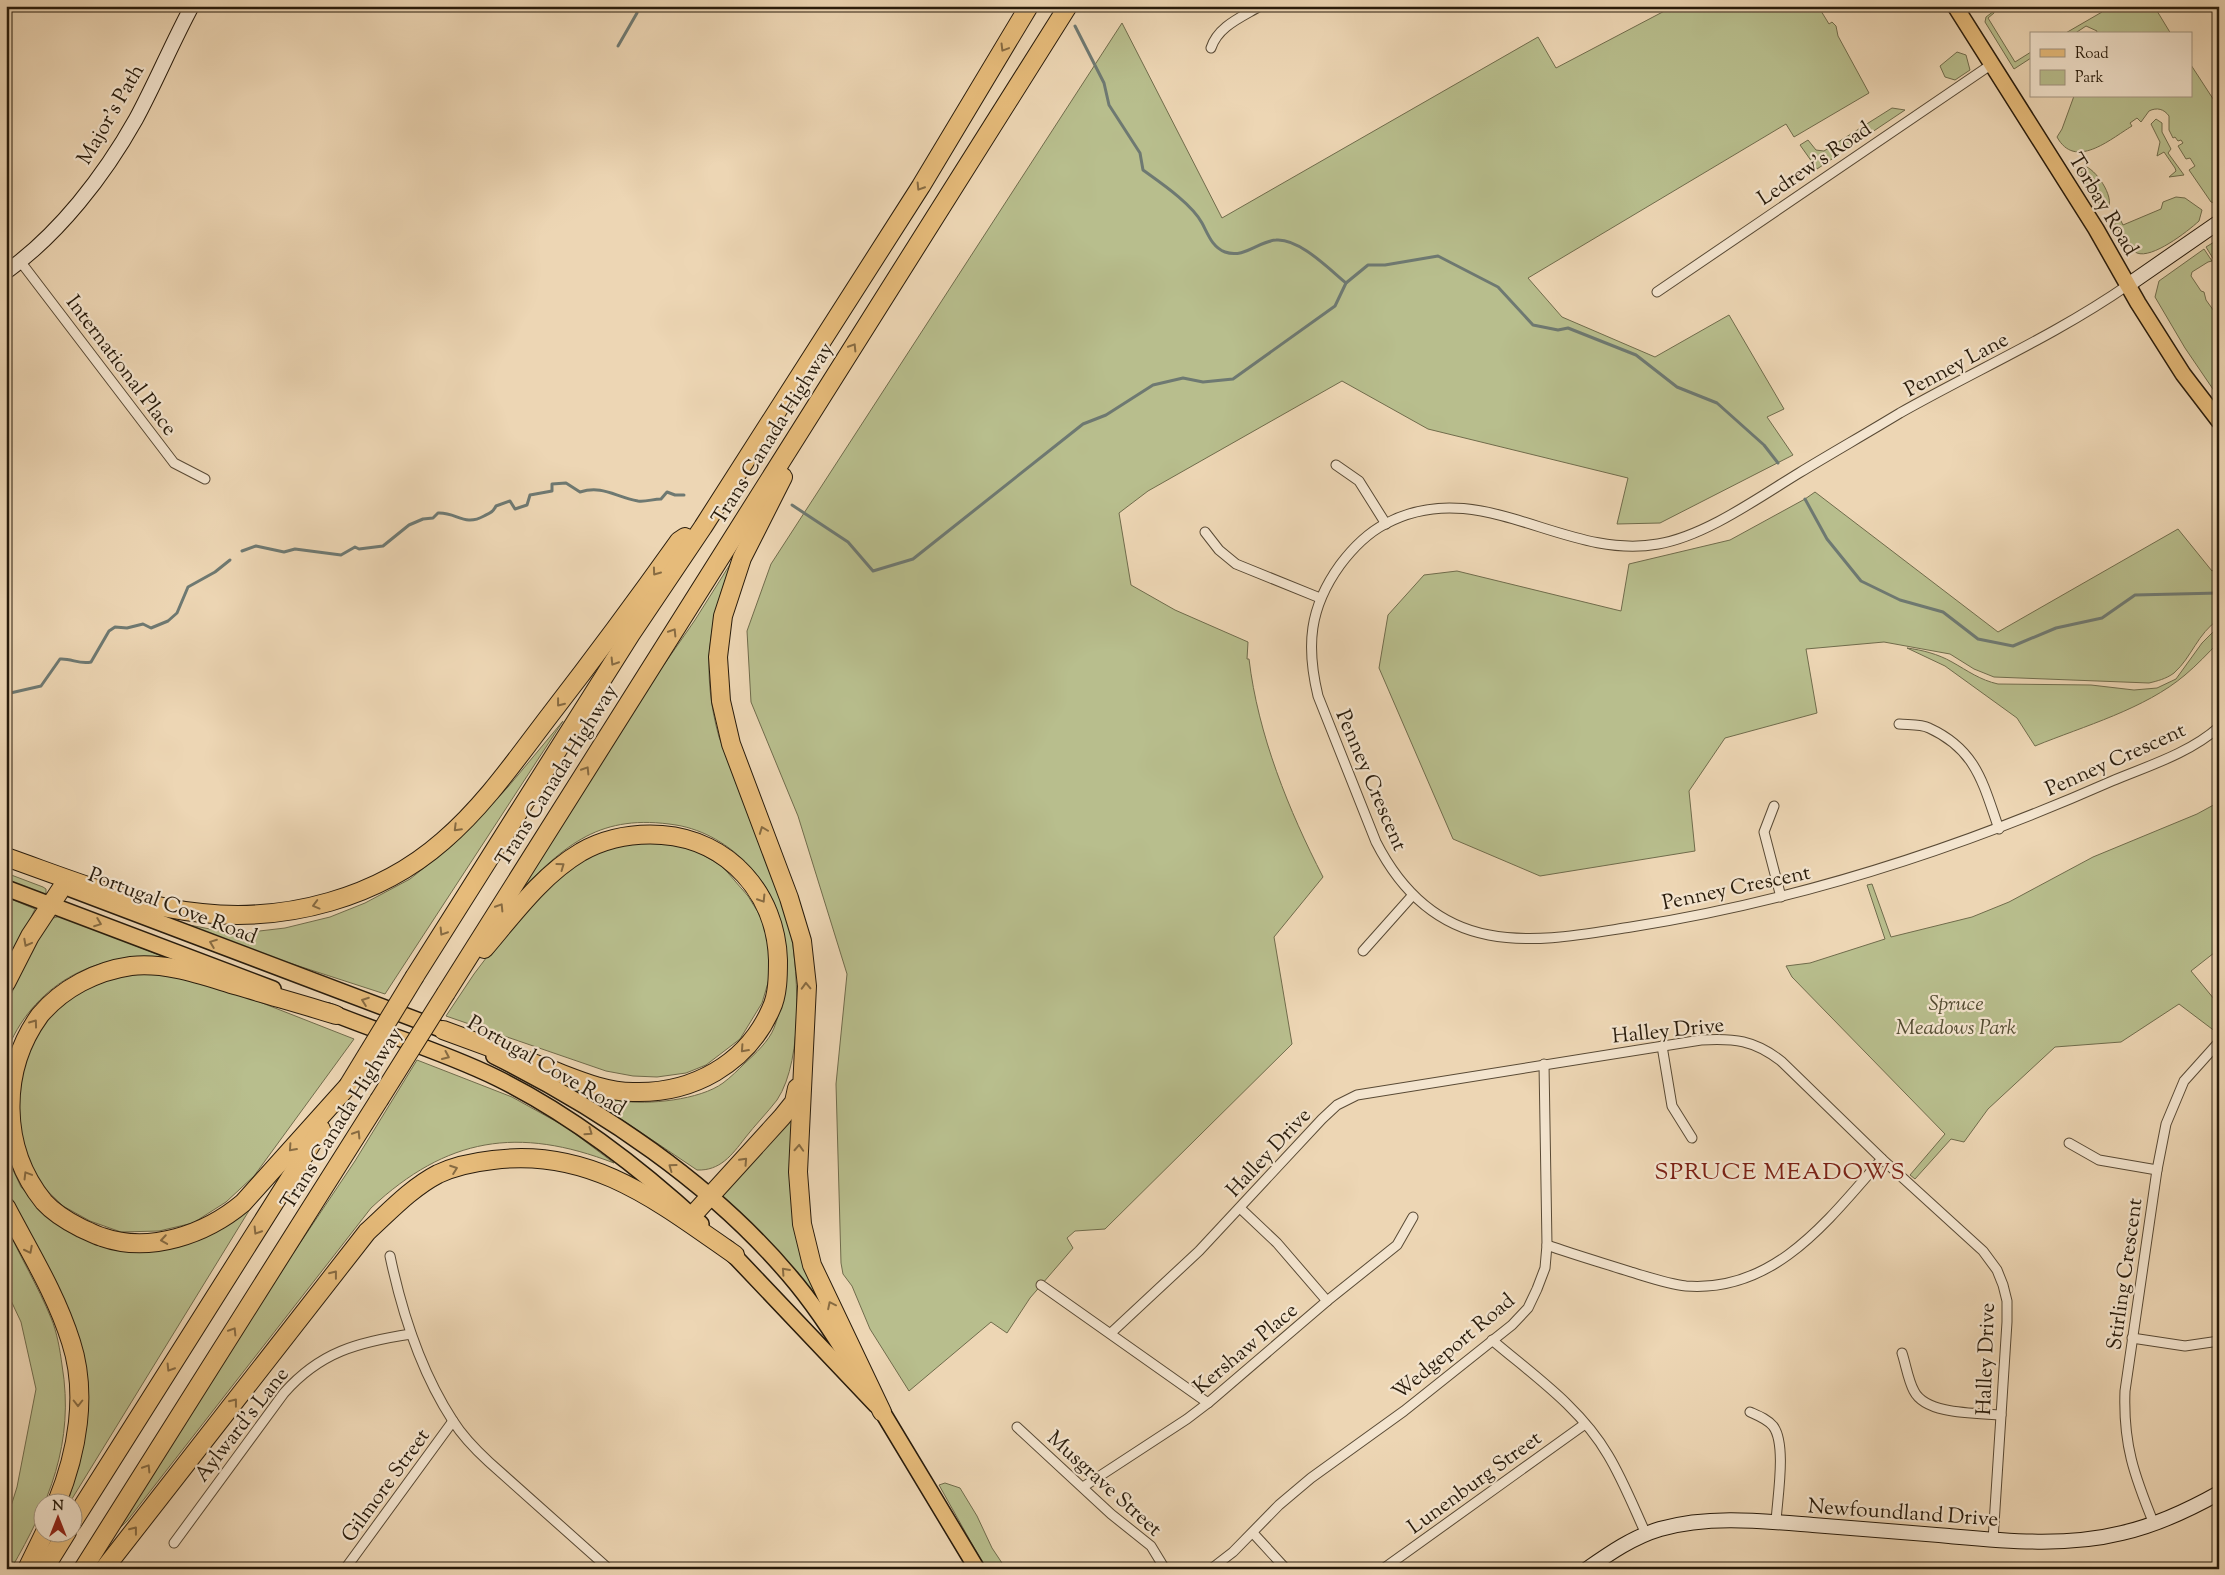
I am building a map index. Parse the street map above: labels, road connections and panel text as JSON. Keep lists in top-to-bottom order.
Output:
{
  "streets": {
    "highway": ["Trans Canada Highway"],
    "main road": ["Torbay Road", "Portugal Cove Road"],
    "street": [
      "Major's Path",
      "Ledrew's Road",
      "Penney Lane",
      "International Place",
      "Penney Crescent",
      "Halley Drive",
      "Stirling Crescent",
      "Wedgeport Road",
      "Kershaw Place",
      "Aylward's Lane",
      "Lunenburg Street",
      "Musgrave Street",
      "Gilmore Street",
      "Newfoundland Drive"
    ]
  },
  "crossings": [
    ["Major's Path", "International Place"],
    ["Ledrew's Road", "Torbay Road"],
    ["Torbay Road", "Penney Lane"],
    ["Penney Lane", "Penney Crescent"],
    ["Halley Drive", "Wedgeport Road"],
    ["Halley Drive", "Newfoundland Drive"],
    ["Stirling Crescent", "Newfoundland Drive"],
    ["Kershaw Place", "Musgrave Street"]
  ],
  "districts": ["SPRUCE MEADOWS"],
  "parks": ["Spruce Meadows Park"],
  "legend": ["Road", "Park"],
  "north": "top"
}
